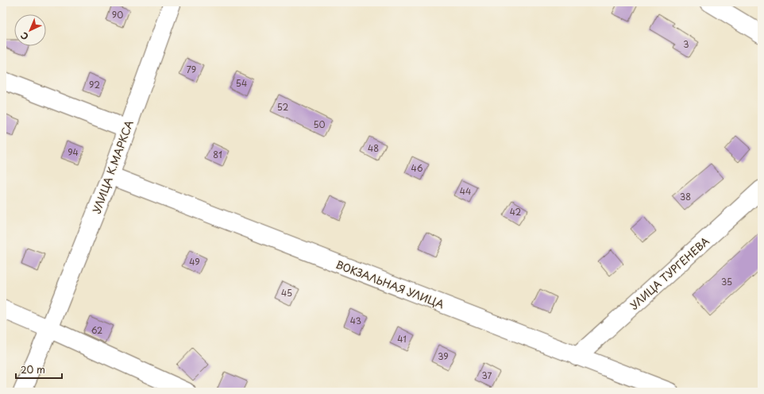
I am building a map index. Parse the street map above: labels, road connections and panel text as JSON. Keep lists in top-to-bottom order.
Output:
{
  "streets": {
    "street": ["УЛИЦА К.МАРКСА", "УЛИЦА ТУРГЕНЕВА", "ВОКЗАЛЬНАЯ УЛИЦА"]
  },
  "crossings": [
    ["УЛИЦА К.МАРКСА", "ВОКЗАЛЬНАЯ УЛИЦА"],
    ["УЛИЦА ТУРГЕНЕВА", "ВОКЗАЛЬНАЯ УЛИЦА"]
  ],
  "house_numbers": [
    "90",
    "3",
    "79",
    "54",
    "92",
    "52",
    "50",
    "48",
    "94",
    "81",
    "46",
    "44",
    "38",
    "42",
    "49",
    "35",
    "45",
    "43",
    "62",
    "41",
    "39",
    "37"
  ],
  "scale_bar": "20 m",
  "north": "bottom left"
}
